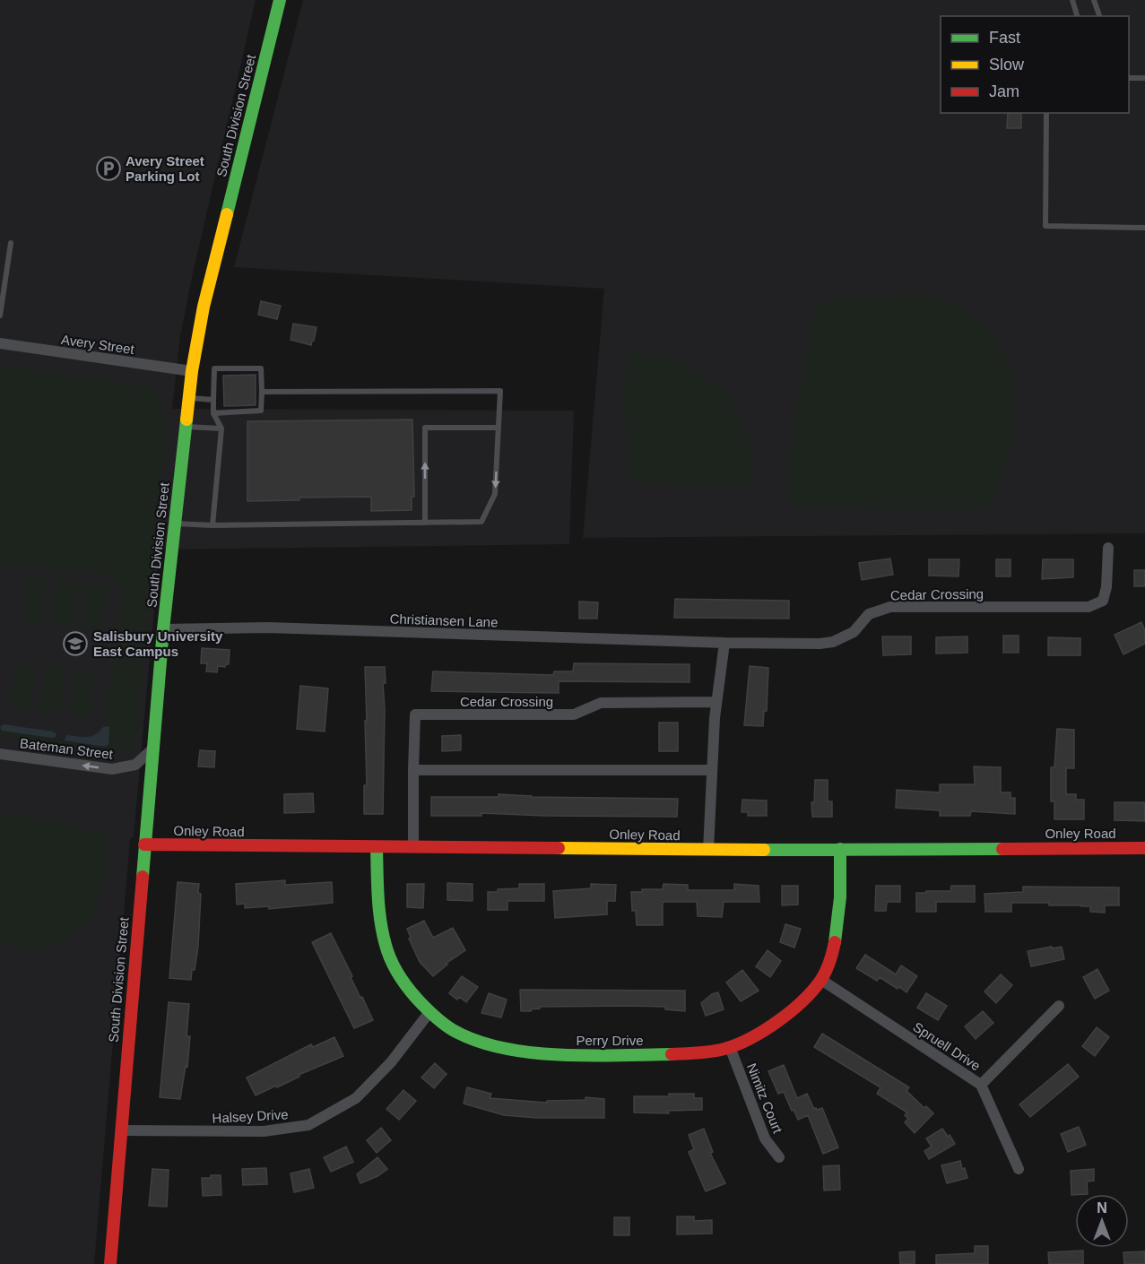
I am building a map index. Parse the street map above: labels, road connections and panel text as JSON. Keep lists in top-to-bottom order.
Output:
{
  "streets": {
    "street": [
      "South Division Street",
      "Avery Street",
      "Cedar Crossing",
      "Christiansen Lane",
      "Bateman Street",
      "Onley Road",
      "Perry Drive",
      "Spruell Drive",
      "Nimitz Court",
      "Halsey Drive"
    ]
  },
  "crossings": [
    ["South Division Street", "Avery Street"],
    ["South Division Street", "Christiansen Lane"],
    ["South Division Street", "Bateman Street"],
    ["South Division Street", "Onley Road"],
    ["South Division Street", "Halsey Drive"],
    ["Cedar Crossing", "Christiansen Lane"],
    ["Cedar Crossing", "Onley Road"],
    ["Onley Road", "Perry Drive"],
    ["Perry Drive", "Spruell Drive"],
    ["Perry Drive", "Nimitz Court"],
    ["Perry Drive", "Halsey Drive"]
  ],
  "one_way": ["Bateman Street"],
  "places": {
    "parking": ["Avery Street Parking Lot"],
    "school or university": ["Salisbury University East Campus"]
  },
  "legend": ["Fast", "Slow", "Jam"],
  "north": "top"
}
